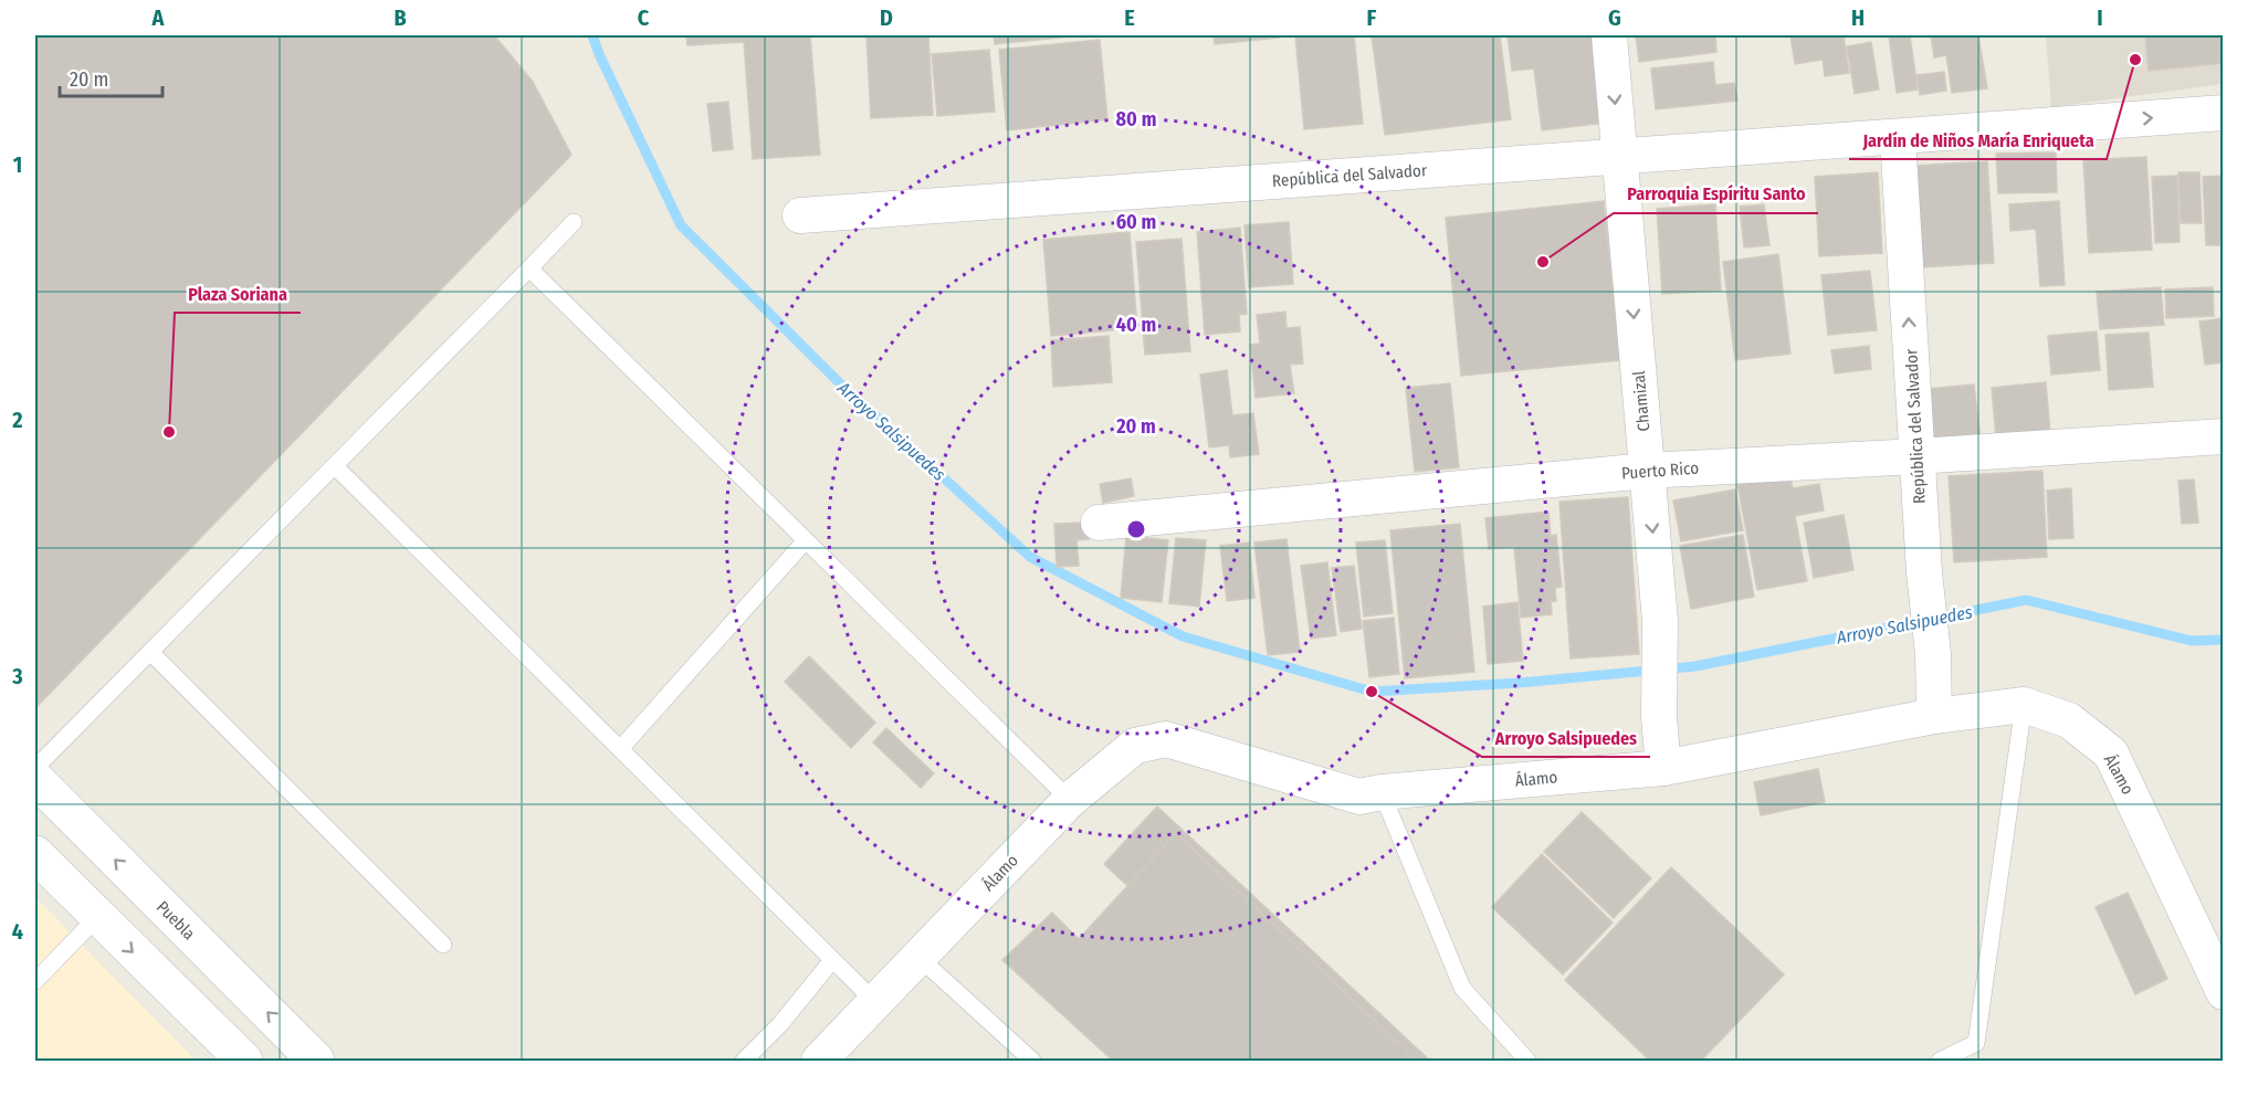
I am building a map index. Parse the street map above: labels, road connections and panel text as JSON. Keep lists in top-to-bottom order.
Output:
{
  "streets": {
    "main road": ["Puebla"],
    "street": [
      "República del Salvador",
      "Chamizal",
      "Puerto Rico",
      "Álamo"
    ]
  },
  "crossings": [
    ["República del Salvador", "Chamizal"],
    ["República del Salvador", "Puerto Rico"],
    ["República del Salvador", "Álamo"],
    ["Chamizal", "Puerto Rico"],
    ["Chamizal", "Álamo"]
  ],
  "one_way": ["Chamizal"],
  "water": ["Arroyo Salsipuedes"],
  "places": [
    "Jardín de Niños María Enriqueta",
    "Parroquia Espíritu Santo",
    "Plaza Soriana",
    "Arroyo Salsipuedes"
  ],
  "scale_bar": "20 m",
  "grid": {
    "columns": [
      "A",
      "B",
      "C",
      "D",
      "E",
      "F",
      "G",
      "H",
      "I"
    ],
    "rows": [
      "1",
      "2",
      "3",
      "4"
    ]
  },
  "rings": [
    "80 m",
    "60 m",
    "40 m",
    "20 m"
  ]
}
